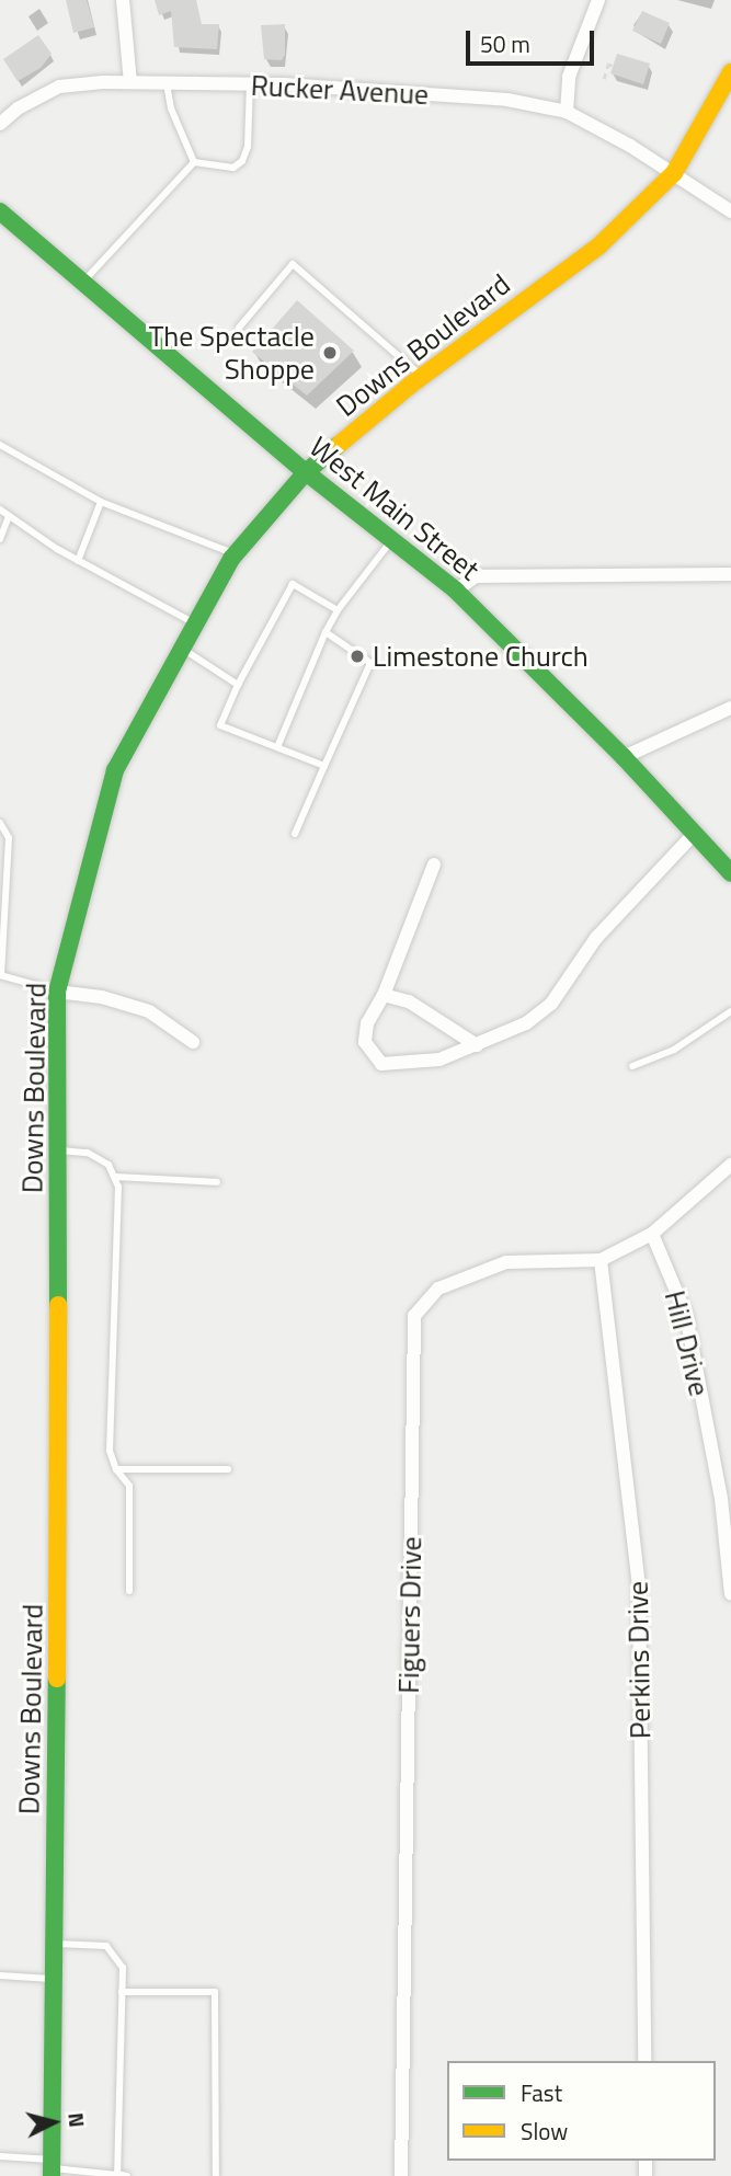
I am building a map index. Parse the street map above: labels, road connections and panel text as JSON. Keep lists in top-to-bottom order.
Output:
{
  "streets": {
    "street": [
      "Rucker Avenue",
      "Downs Boulevard",
      "West Main Street",
      "Hill Drive",
      "Figuers Drive",
      "Perkins Drive"
    ]
  },
  "crossings": [
    ["Rucker Avenue", "Downs Boulevard"],
    ["Downs Boulevard", "West Main Street"],
    ["Hill Drive", "Figuers Drive"],
    ["Figuers Drive", "Perkins Drive"]
  ],
  "places": ["The Spectacle Shoppe", "Limestone Church"],
  "legend": ["Fast", "Slow"],
  "scale_bar": "50 m",
  "north": "right"
}
